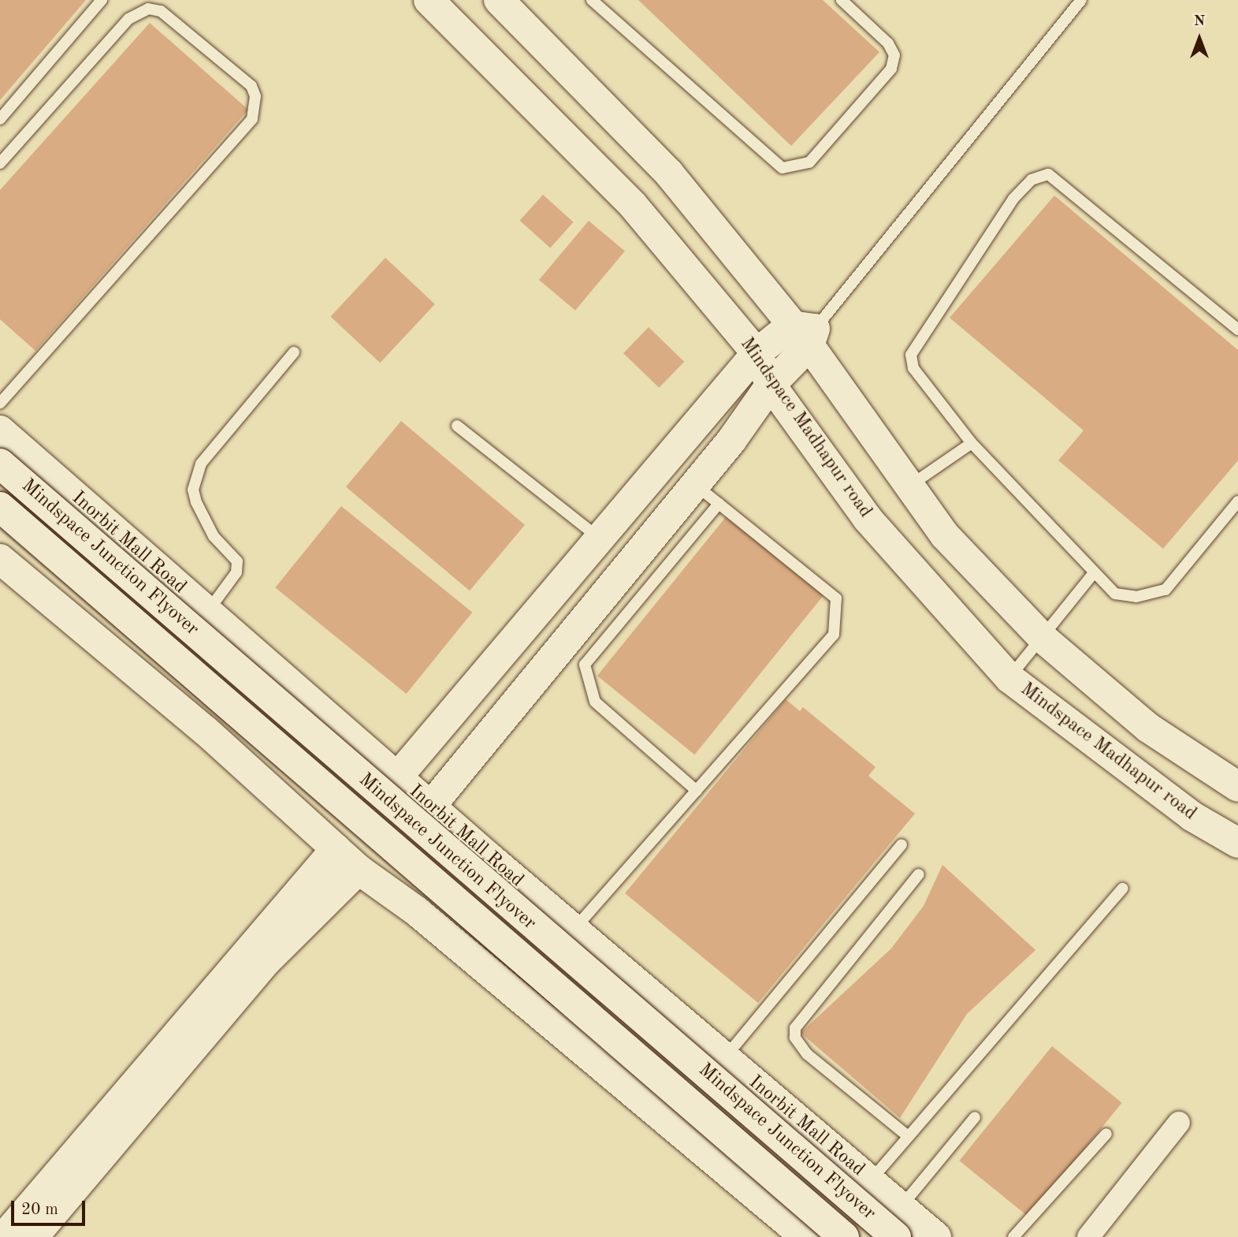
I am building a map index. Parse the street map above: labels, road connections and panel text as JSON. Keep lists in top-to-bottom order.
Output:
{
  "streets": {
    "main road": ["Mindspace Madhapur road", "Inorbit Mall Road", "Mindspace Junction Flyover"]
  },
  "scale_bar": "20 m",
  "north": "top"
}
